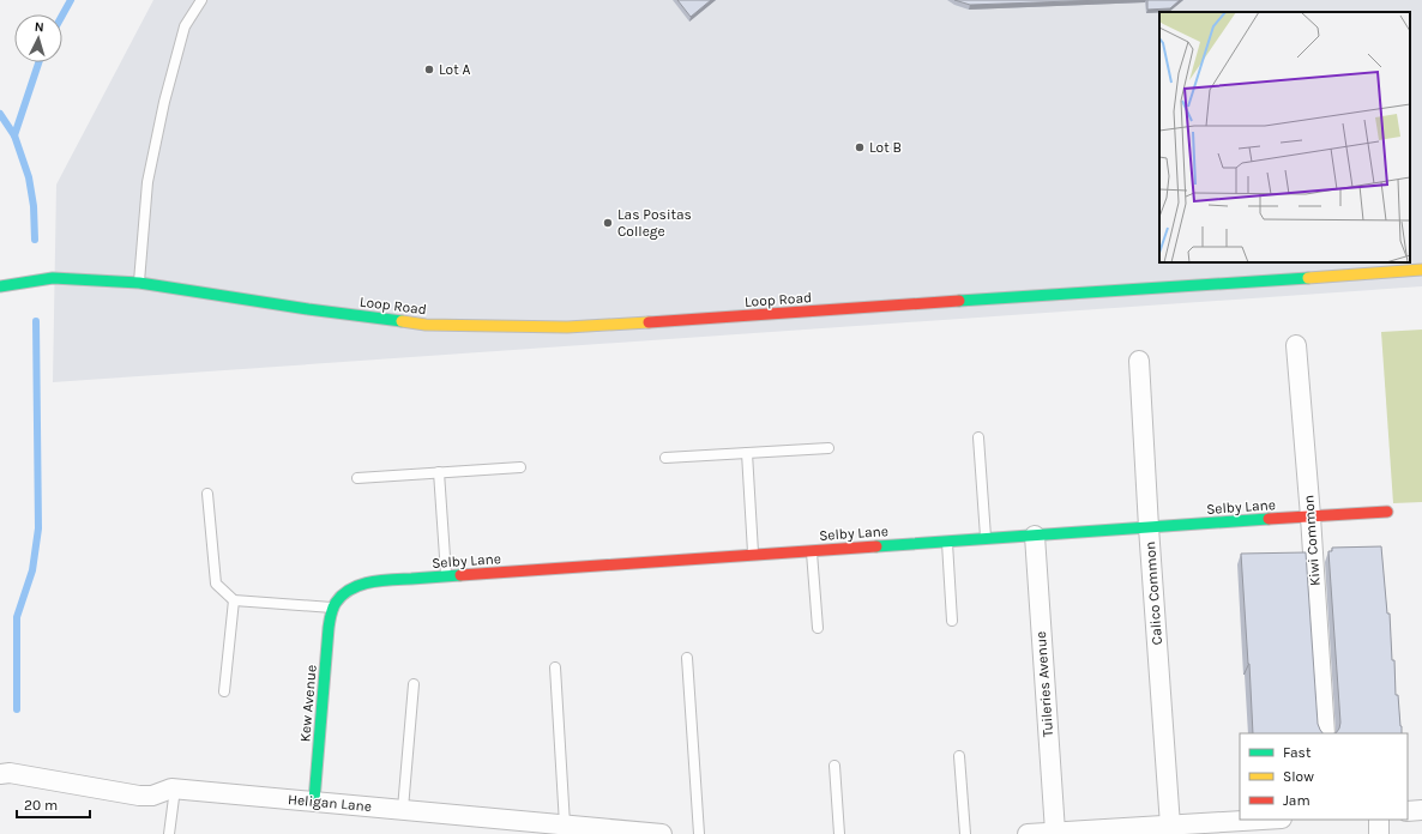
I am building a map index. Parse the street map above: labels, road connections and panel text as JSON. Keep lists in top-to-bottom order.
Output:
{
  "streets": {
    "street": [
      "Loop Road",
      "Selby Lane",
      "Kiwi Common",
      "Calico Common",
      "Tuileries Avenue",
      "Kew Avenue",
      "Heligan Lane"
    ]
  },
  "crossings": [
    ["Selby Lane", "Kiwi Common"],
    ["Selby Lane", "Calico Common"],
    ["Selby Lane", "Tuileries Avenue"],
    ["Selby Lane", "Kew Avenue"],
    ["Kew Avenue", "Heligan Lane"]
  ],
  "places": ["Lot A", "Lot B", "Las Positas College"],
  "legend": ["Fast", "Slow", "Jam"],
  "scale_bar": "20 m",
  "north": "top"
}
